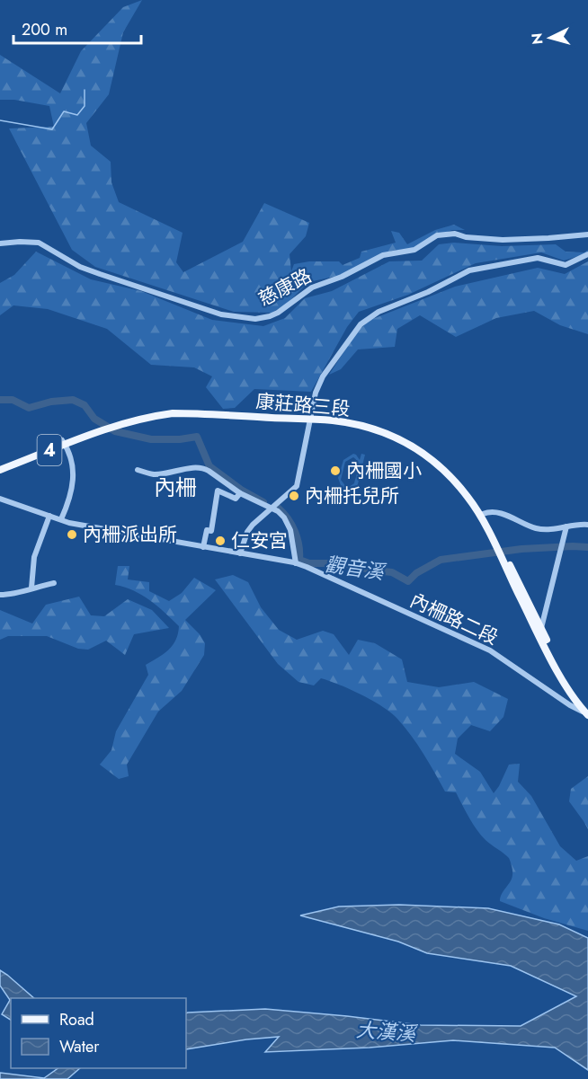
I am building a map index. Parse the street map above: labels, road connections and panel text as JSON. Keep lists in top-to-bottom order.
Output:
{
  "streets": {
    "main road": ["康莊路三段", "4"],
    "street": ["慈康路", "內柵路二段"]
  },
  "crossings": [
    ["康莊路三段", "內柵路二段"]
  ],
  "districts": ["內柵"],
  "water": ["觀音溪", "大漢溪"],
  "places": [
    "內柵國小",
    "內柵托兒所",
    "內柵派出所",
    "仁安宮"
  ],
  "legend": ["Road", "Water"],
  "scale_bar": "200 m",
  "north": "left"
}
